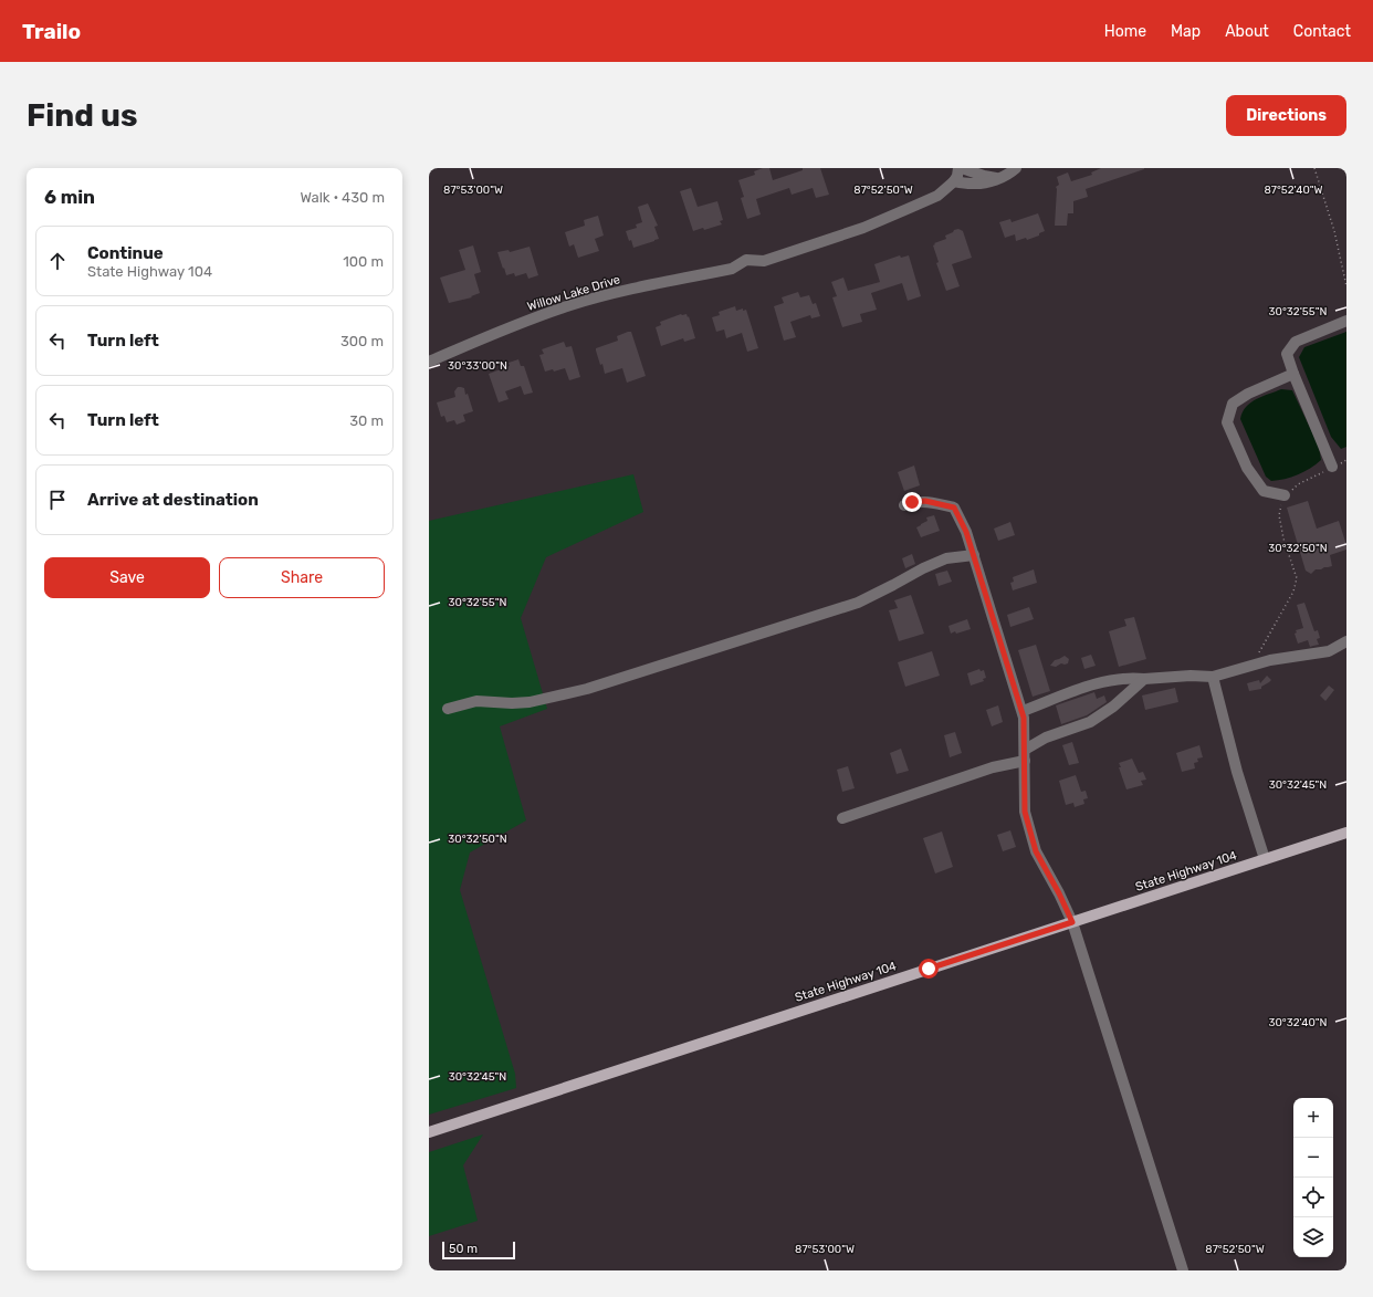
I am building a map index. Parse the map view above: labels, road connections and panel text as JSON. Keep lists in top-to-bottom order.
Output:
{
  "streets": {
    "main road": ["State Highway 104"],
    "street": ["Willow Lake Drive"]
  },
  "scale_bar": "50 m",
  "page": {
    "header": "Trailo",
    "nav": [
      "Home",
      "Map",
      "About",
      "Contact"
    ],
    "buttons": [
      "Directions",
      ["Save", "Share"]
    ],
    "title": "Find us",
    "heading": ["6 min", "Walk · 430 m"],
    "list": [
      ["Continue", "State Highway 104", "100 m"],
      ["Turn left", "300 m"],
      ["Turn left", "30 m"],
      "Arrive at destination"
    ],
    "map_buttons": ["+", "−"],
    "scale": "50 m"
  },
  "coordinates": [
    "87°53'00\"W",
    "87°52'50\"W",
    "87°52'40\"W",
    "30°32'55\"N",
    "30°33'00\"N",
    "30°32'50\"N",
    "30°32'45\"N",
    "30°32'40\"N"
  ]
}
